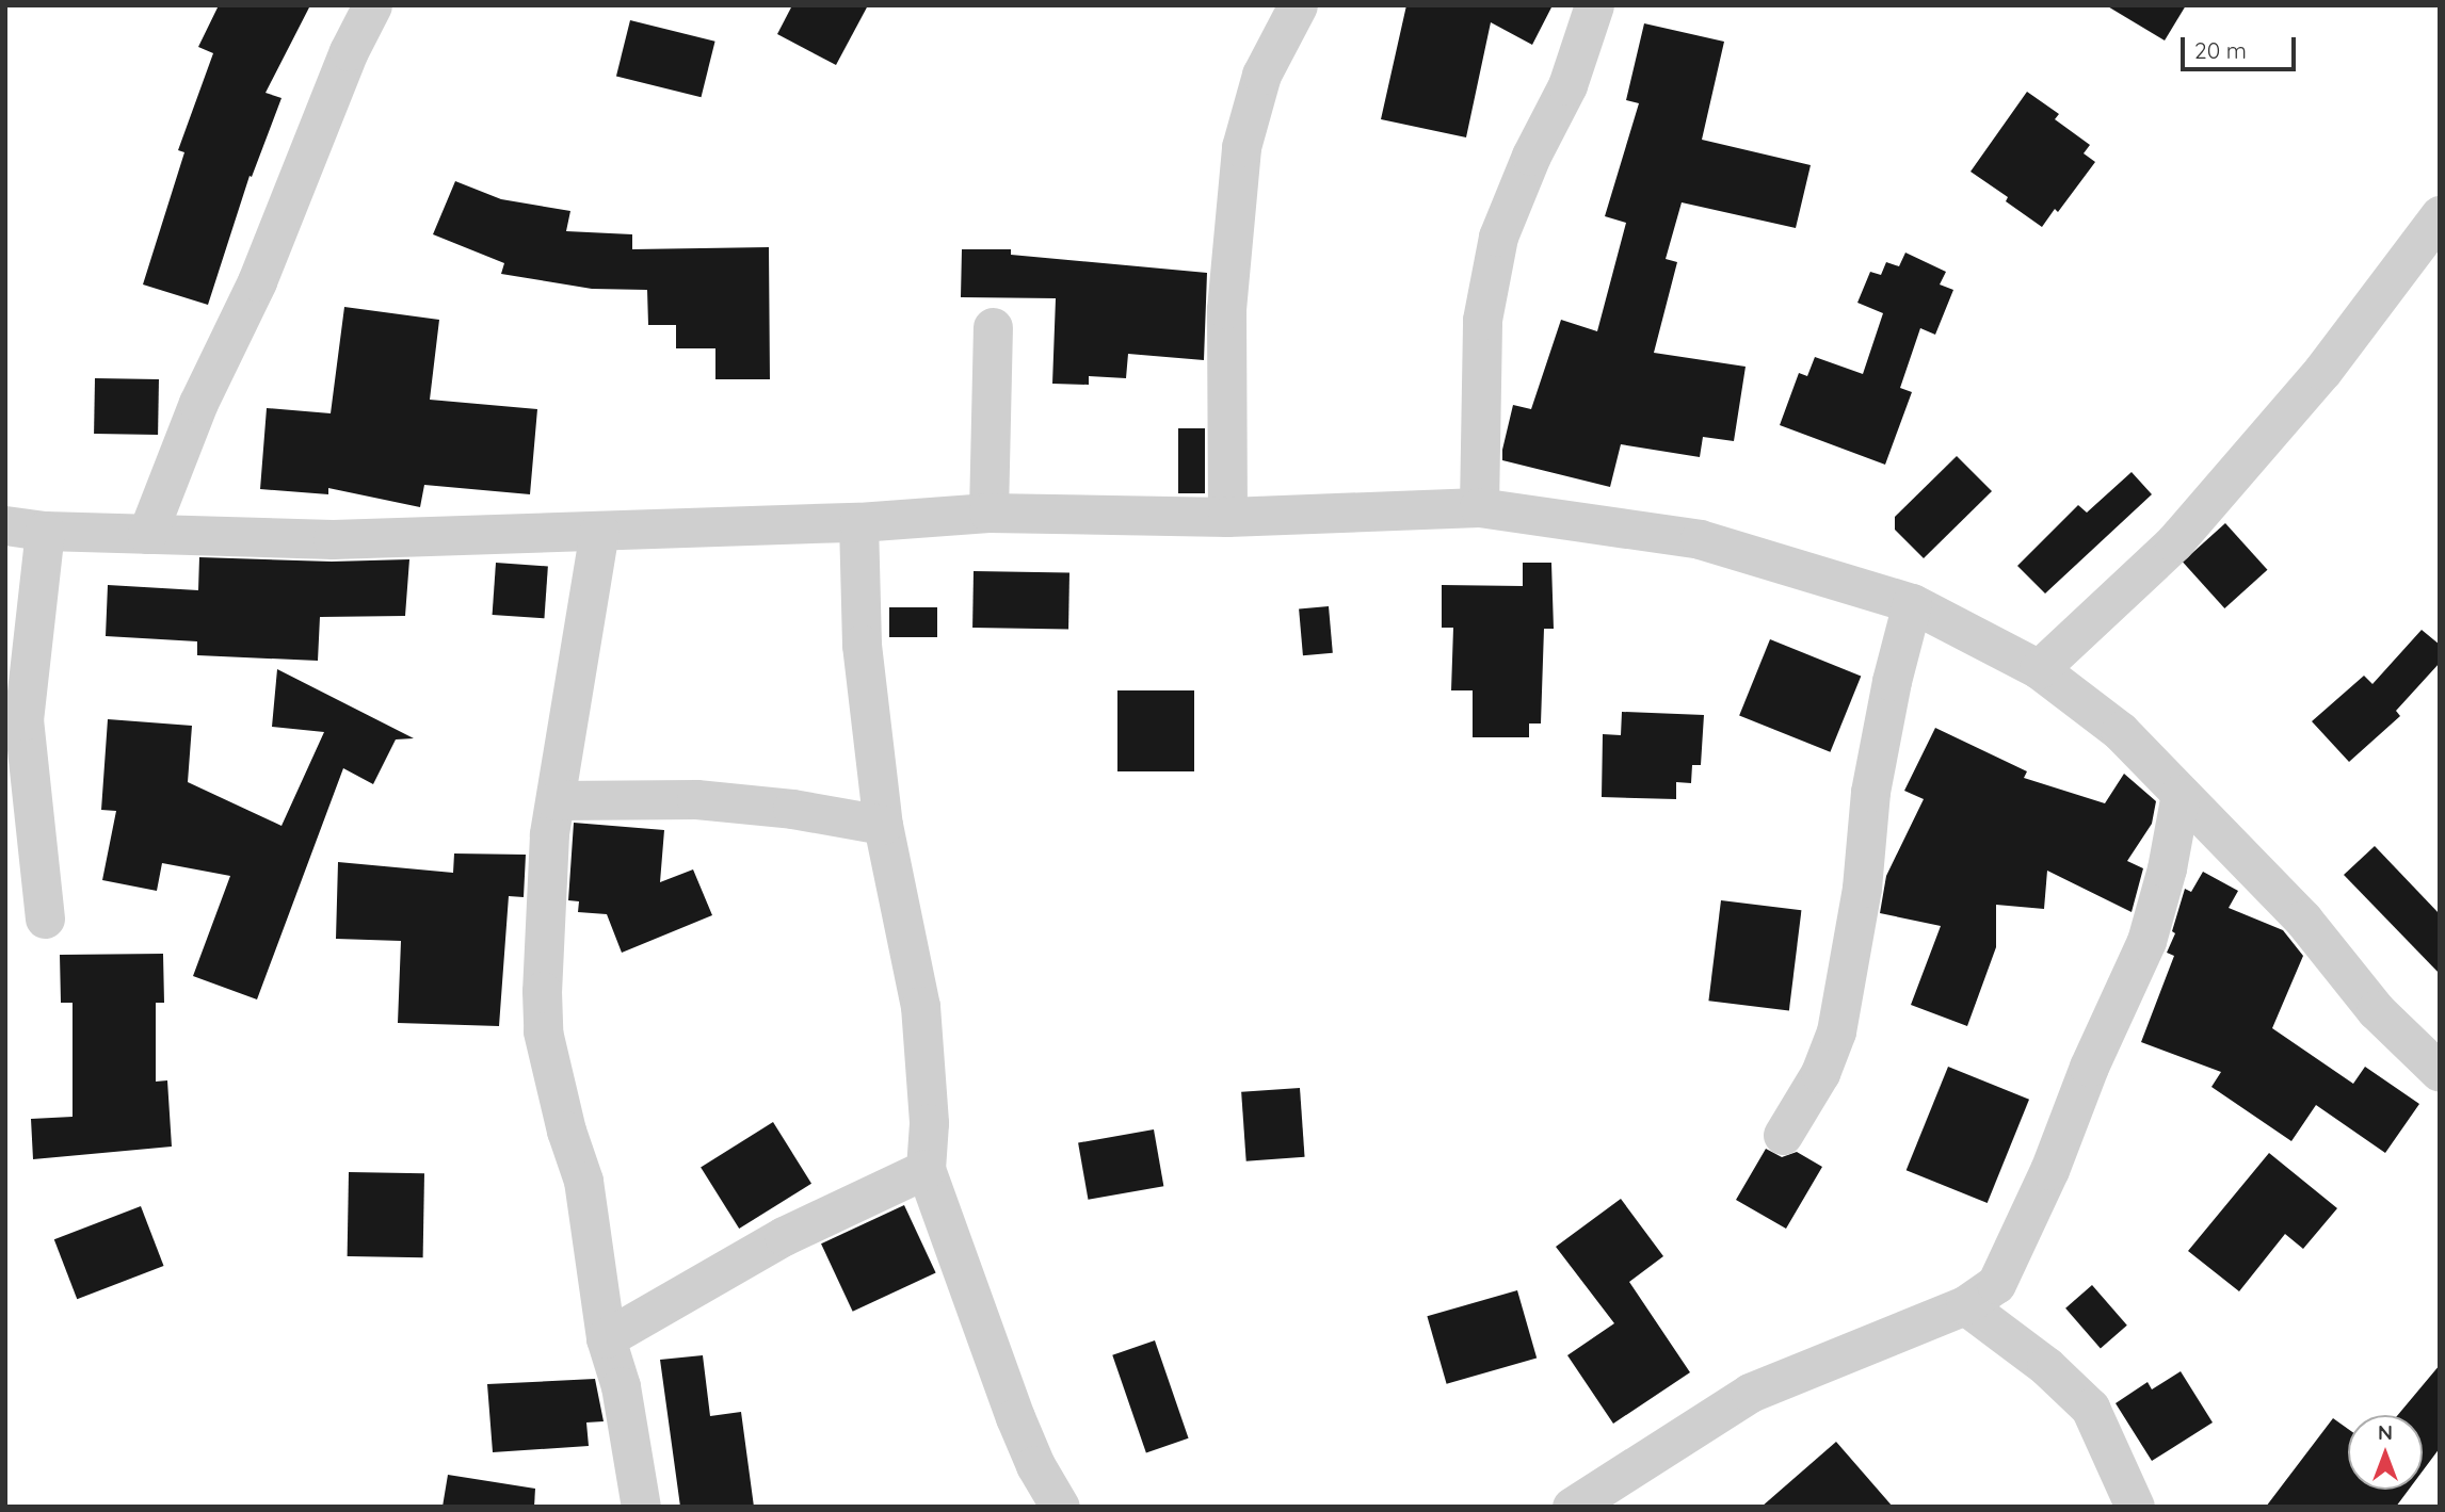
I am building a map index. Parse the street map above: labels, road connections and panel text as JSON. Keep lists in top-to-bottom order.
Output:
{
  "scale_bar": "20 m",
  "north": "top"
}
